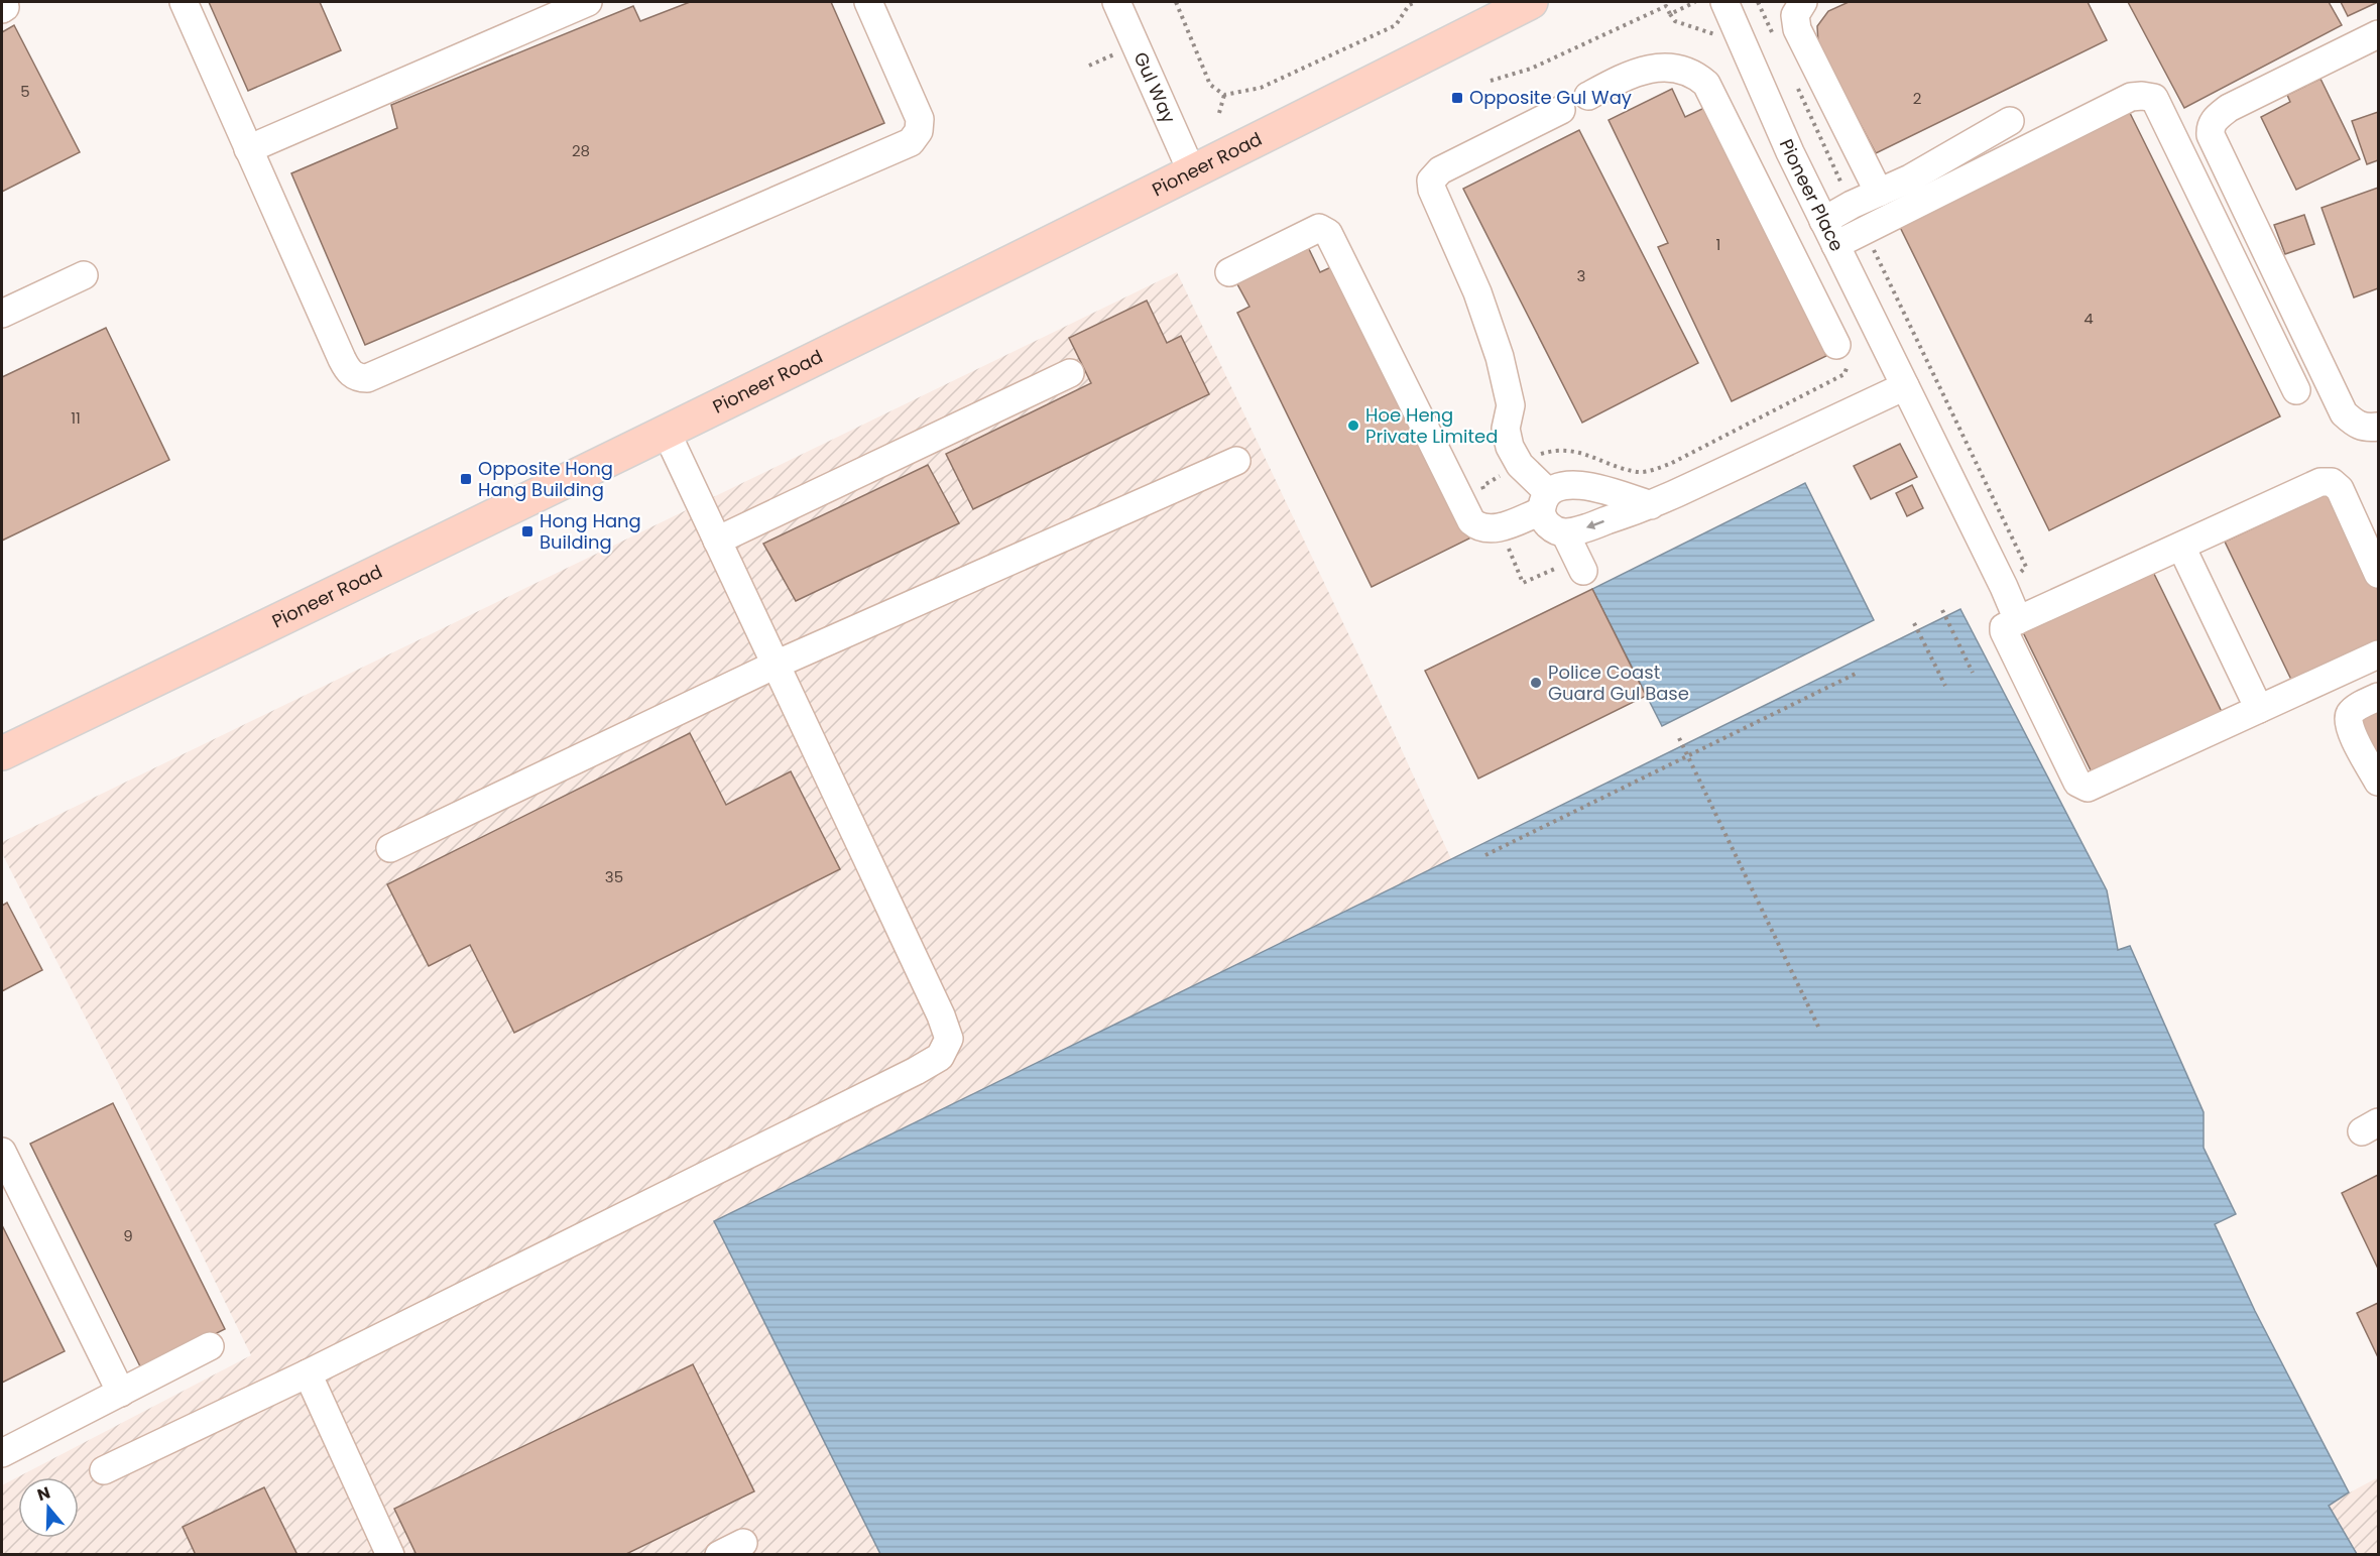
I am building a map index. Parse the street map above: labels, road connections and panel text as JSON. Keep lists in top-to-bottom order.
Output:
{
  "streets": {
    "main road": ["Pioneer Road"],
    "street": ["Gul Way", "Pioneer Place"]
  },
  "crossings": [
    ["Gul Way", "Pioneer Road"]
  ],
  "places": {
    "transit": ["Opposite Gul Way", "Opposite Hong Hang Building", "Hong Hang Building"],
    "other": ["Hoe Heng Private Limited", "Police Coast Guard Gul Base"]
  },
  "house_numbers": [
    "5",
    "2",
    "28",
    "1",
    "3",
    "4",
    "11",
    "35",
    "9"
  ],
  "north": "top"
}
